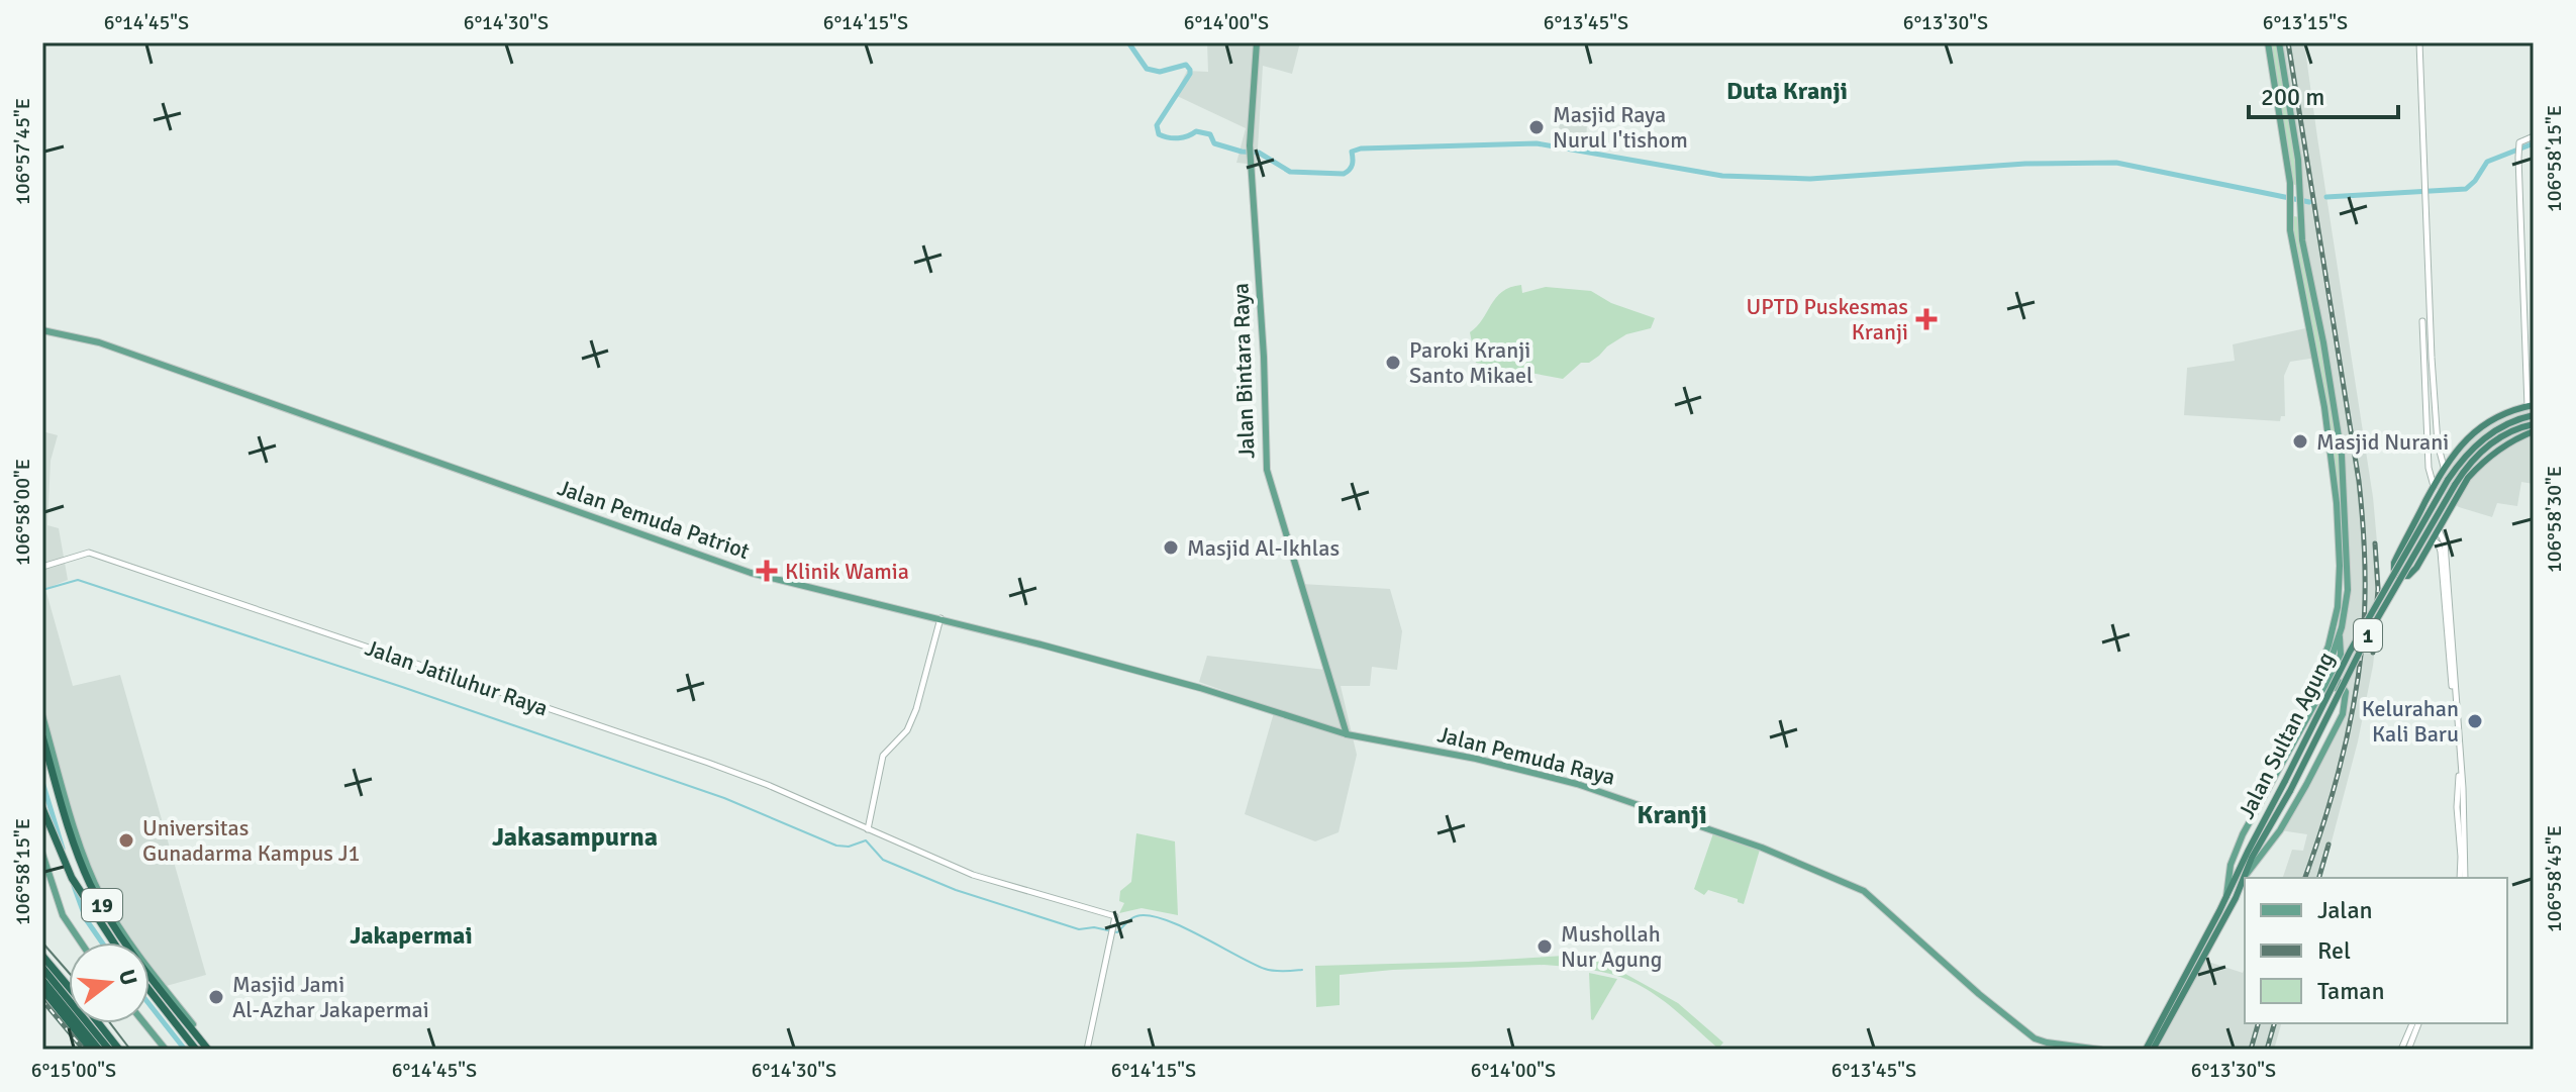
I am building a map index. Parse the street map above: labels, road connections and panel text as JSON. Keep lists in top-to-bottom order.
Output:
{
  "streets": {
    "highway": ["1", "Jalan Sultan Agung", "19"],
    "main road": ["Jalan Bintara Raya", "Jalan Pemuda Patriot", "Jalan Pemuda Raya"],
    "street": ["Jalan Jatiluhur Raya"]
  },
  "crossings": [
    ["Jalan Bintara Raya", "Jalan Pemuda Raya"],
    ["Jalan Pemuda Patriot", "Jalan Pemuda Raya"],
    ["1", "Jalan Sultan Agung"]
  ],
  "districts": [
    "Duta Kranji",
    "Kranji",
    "Jakasampurna",
    "Jakapermai"
  ],
  "places": {
    "other": [
      "Masjid Raya Nurul I'tishom",
      "Paroki Kranji Santo Mikael",
      "Masjid Nurani",
      "Masjid Al-Ikhlas",
      "Kelurahan Kali Baru",
      "Universitas Gunadarma Kampus J1",
      "Mushollah Nur Agung",
      "Masjid Jami Al-Azhar Jakapermai"
    ],
    "health": ["UPTD Puskesmas Kranji", "Klinik Wamia"]
  },
  "legend": ["Jalan", "Rel", "Taman"],
  "scale_bar": "200 m",
  "north": "right",
  "coordinates": [
    "6°14'45\"S",
    "6°14'30\"S",
    "6°14'15\"S",
    "6°14'00\"S",
    "6°13'45\"S",
    "6°13'30\"S",
    "6°13'15\"S",
    "106°57'45\"E",
    "106°58'15\"E",
    "106°58'00\"E",
    "106°58'30\"E",
    "106°58'45\"E",
    "6°15'00\"S"
  ]
}
